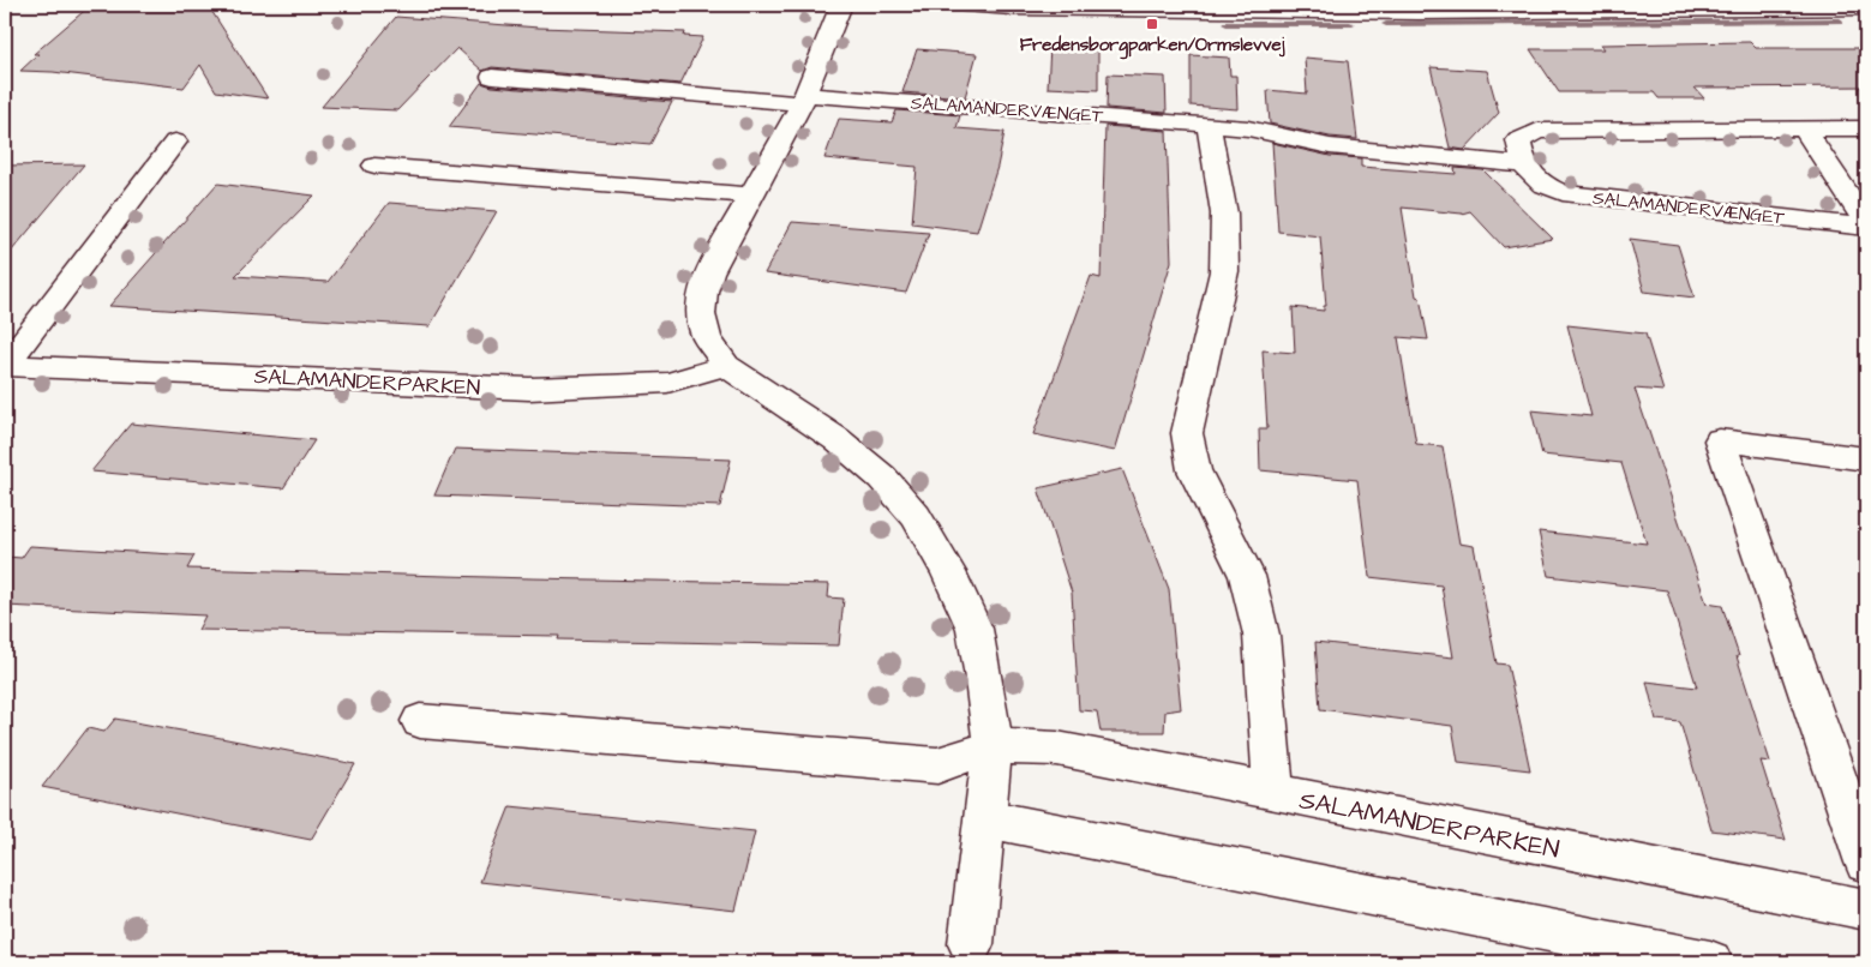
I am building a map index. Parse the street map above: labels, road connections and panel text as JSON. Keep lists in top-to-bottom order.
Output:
{
  "streets": {
    "street": ["SALAMANDERVÆNGET", "SALAMANDERPARKEN"]
  },
  "places": {
    "transit": ["Fredensborgparken/Ormslevvej"]
  }
}
